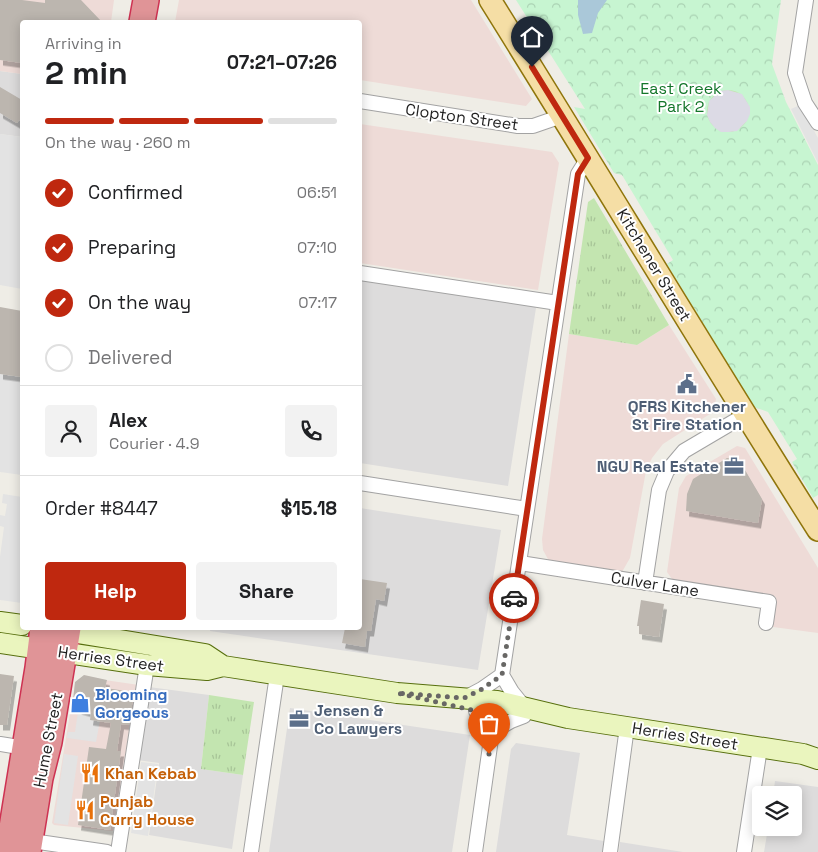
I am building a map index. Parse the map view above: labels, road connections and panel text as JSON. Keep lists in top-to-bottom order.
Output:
{
  "streets": {
    "highway": ["Hume Street"],
    "main road": ["Kitchener Street", "Herries Street"],
    "street": ["Clopton Street", "Culver Lane"]
  },
  "crossings": [
    ["Clopton Street", "Kitchener Street"],
    ["Herries Street", "Hume Street"]
  ],
  "parks": ["East Creek Park 2"],
  "places": {
    "public building": ["QFRS Kitchener St Fire Station"],
    "office": ["NGU Real Estate", "Jensen & Co Lawyers"],
    "shop": ["Blooming Gorgeous"],
    "restaurant": ["Khan Kebab", "Punjab Curry House"]
  },
  "page": {
    "heading": ["2 min", "Arriving in", "07:21–07:26"],
    "panel": [
      "Alex",
      "Courier · 4.9",
      "Order #8447",
      "$15.18"
    ],
    "bar": "On the way · 260 m",
    "list": [
      ["Confirmed", "06:51"],
      ["Preparing", "07:10"],
      ["On the way", "07:17"],
      "Delivered"
    ],
    "buttons": ["Help", "Share"]
  }
}
